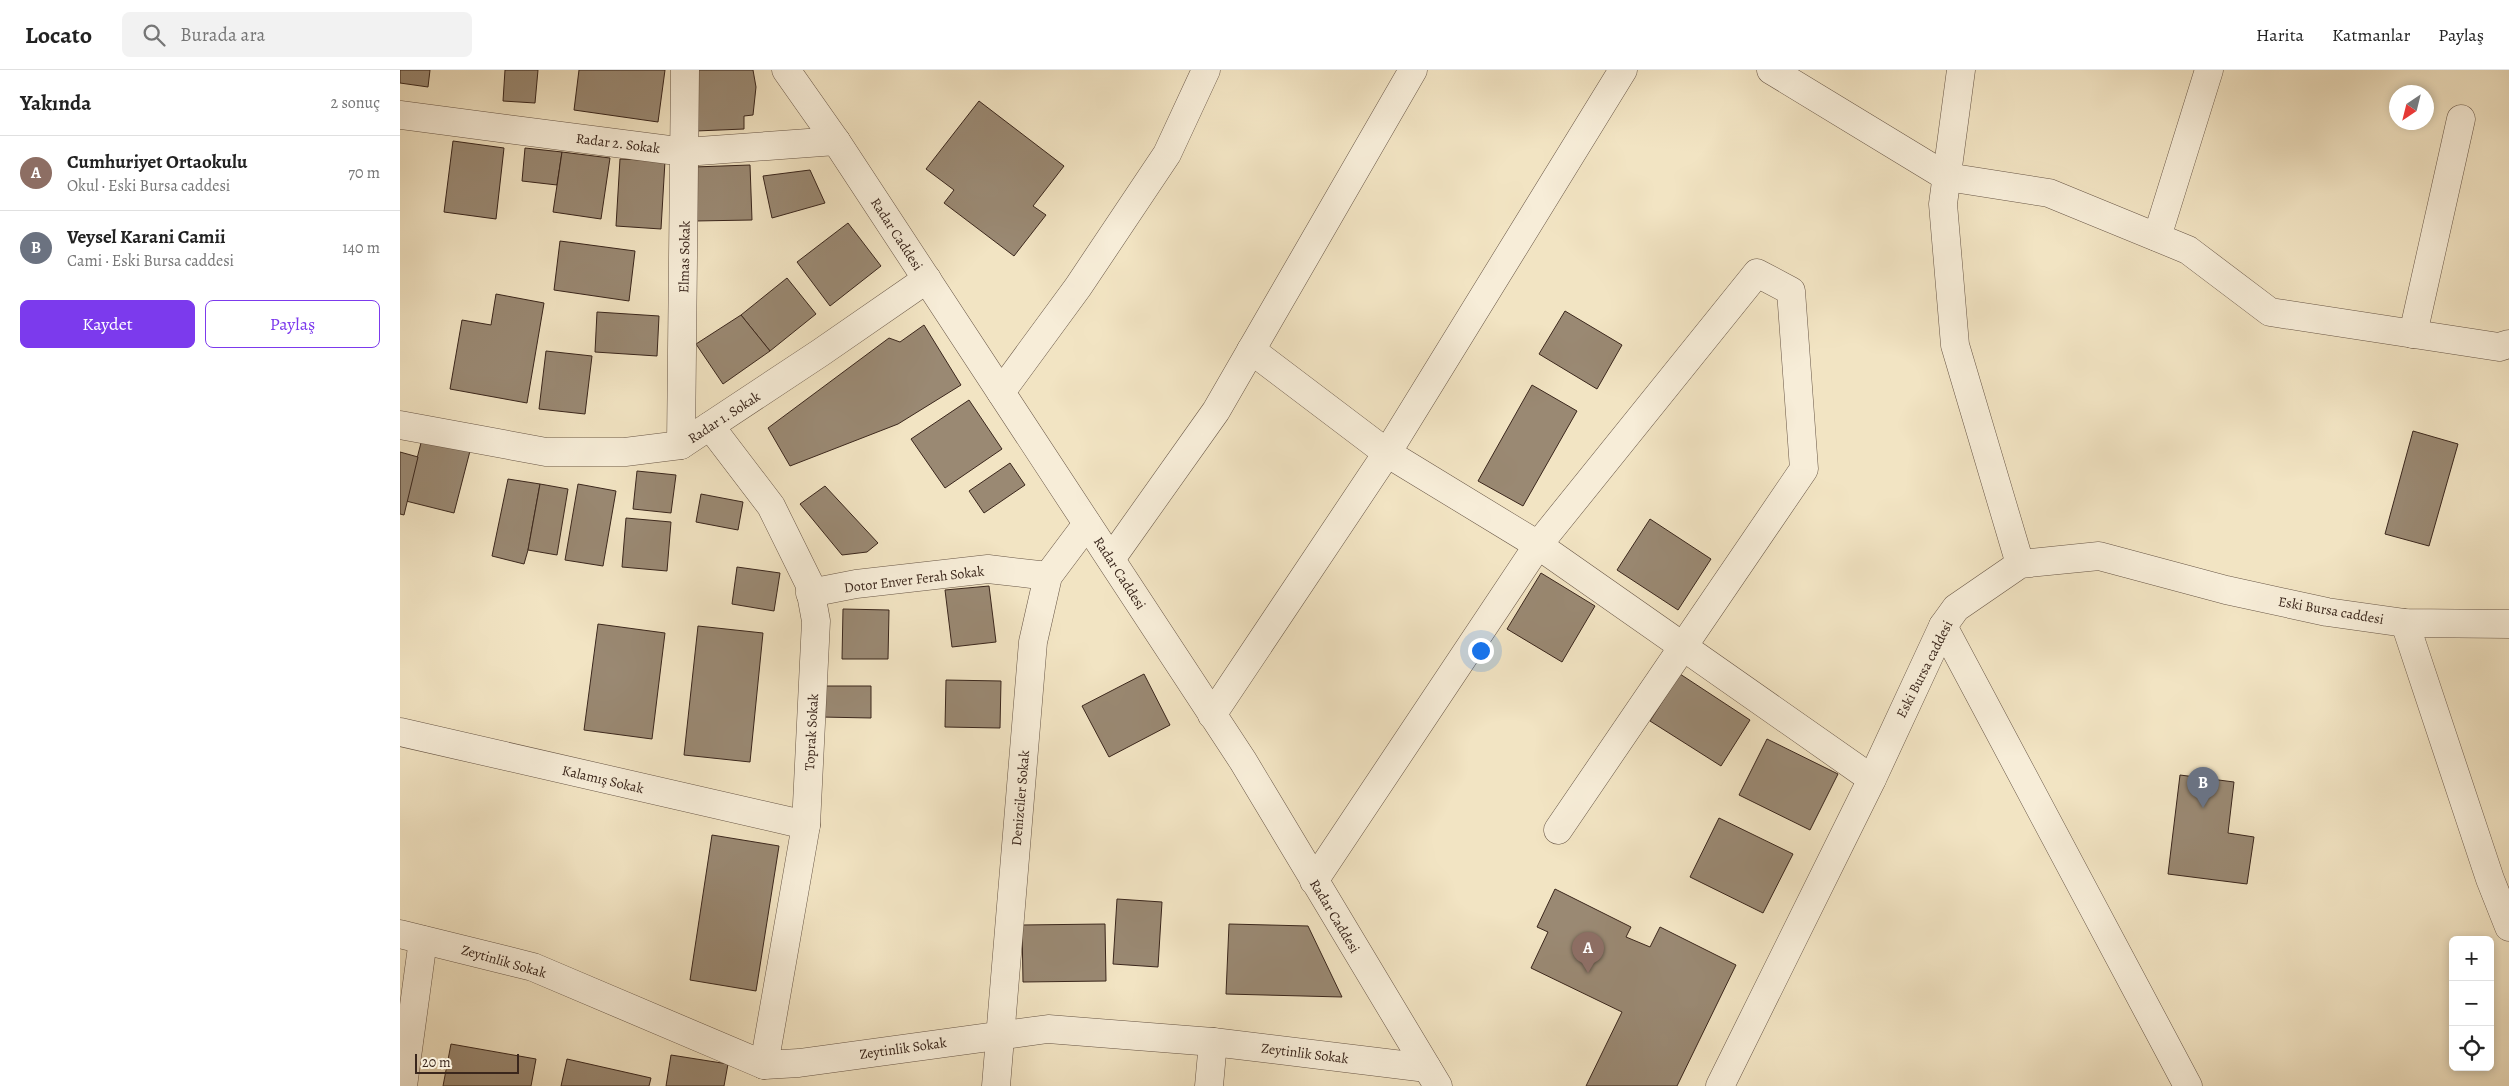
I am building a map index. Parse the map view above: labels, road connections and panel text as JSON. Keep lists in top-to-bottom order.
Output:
{
  "streets": {
    "street": [
      "Radar 2. Sokak",
      "Radar Caddesi",
      "Elmas Sokak",
      "Radar 1. Sokak",
      "Dotor Enver Ferah Sokak",
      "Eski Bursa caddesi",
      "Toprak Sokak",
      "Kalamış Sokak",
      "Denizciler Sokak",
      "Zeytinlik Sokak"
    ]
  },
  "crossings": [
    ["Radar 2. Sokak", "Radar Caddesi"],
    ["Radar 2. Sokak", "Elmas Sokak"],
    ["Radar Caddesi", "Radar 1. Sokak"],
    ["Radar Caddesi", "Denizciler Sokak"],
    ["Radar Caddesi", "Zeytinlik Sokak"],
    ["Elmas Sokak", "Radar 1. Sokak"],
    ["Radar 1. Sokak", "Toprak Sokak"],
    ["Dotor Enver Ferah Sokak", "Toprak Sokak"],
    ["Dotor Enver Ferah Sokak", "Denizciler Sokak"],
    ["Toprak Sokak", "Kalamış Sokak"],
    ["Toprak Sokak", "Zeytinlik Sokak"],
    ["Denizciler Sokak", "Zeytinlik Sokak"]
  ],
  "scale_bar": "20 m",
  "north": "bottom left",
  "page": {
    "header": "Locato",
    "search": "Burada ara",
    "nav": ["Harita", "Katmanlar", "Paylaş"],
    "heading": ["Yakında", "2 sonuç"],
    "list": [
      {
        "mark": "A",
        "name": "Cumhuriyet Ortaokulu",
        "note": "Okul · Eski Bursa caddesi",
        "value": "70 m"
      },
      {
        "mark": "B",
        "name": "Veysel Karani Camii",
        "note": "Cami · Eski Bursa caddesi",
        "value": "140 m"
      }
    ],
    "buttons": ["Kaydet", "Paylaş"],
    "pins": ["B", "A"],
    "map_buttons": ["+", "−"],
    "scale": "20 m"
  }
}
